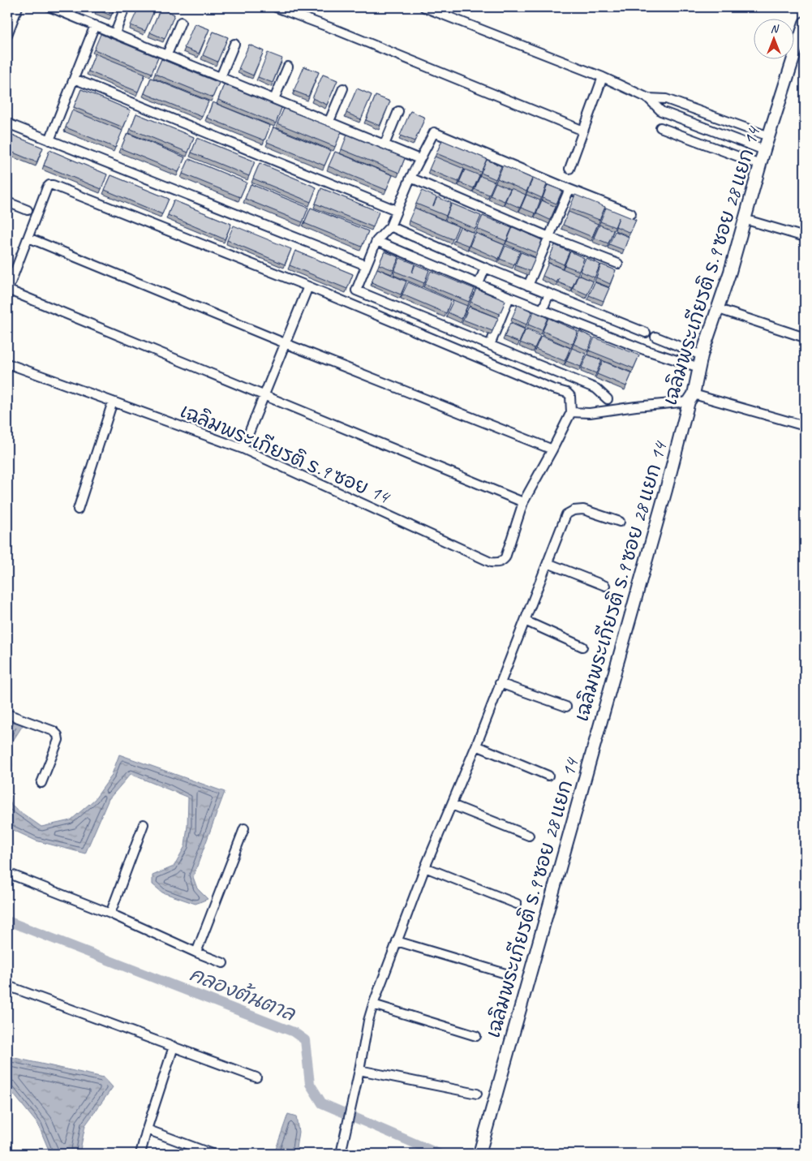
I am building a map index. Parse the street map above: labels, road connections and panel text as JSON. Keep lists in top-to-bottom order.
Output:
{
  "streets": {
    "street": ["เฉลิมพระเกียรติ ร.9 ซอย 28 แยก 14", "เฉลิมพระเกียรติ ร.9 ซอย 14"]
  },
  "water": ["คลองต้นตาล"],
  "north": "top"
}
